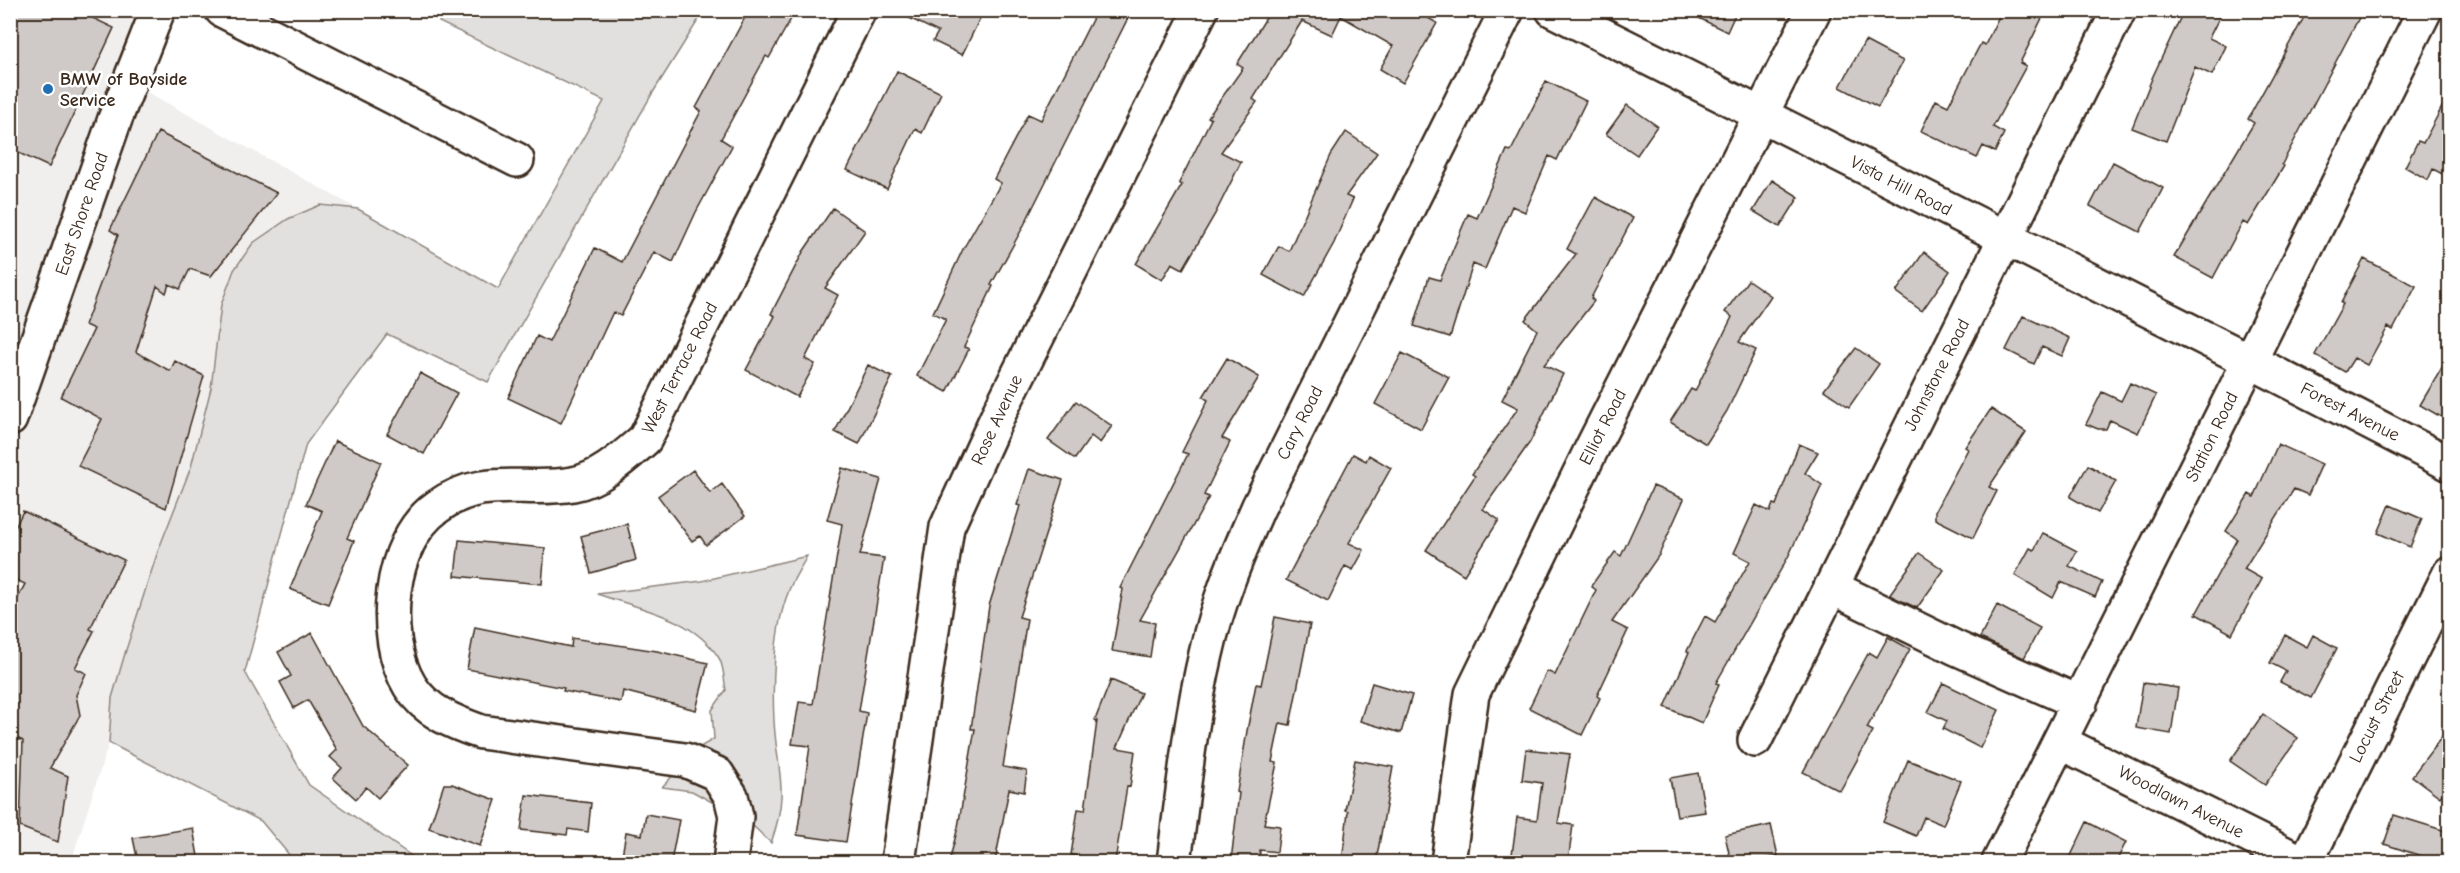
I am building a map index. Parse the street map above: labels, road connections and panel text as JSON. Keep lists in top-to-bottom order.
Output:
{
  "streets": {
    "street": [
      "Vista Hill Road",
      "East Shore Road",
      "West Terrace Road",
      "Johnstone Road",
      "Forest Avenue",
      "Rose Avenue",
      "Cary Road",
      "Elliot Road",
      "Station Road",
      "Locust Street",
      "Woodlawn Avenue"
    ]
  },
  "crossings": [
    ["Vista Hill Road", "Johnstone Road"],
    ["Vista Hill Road", "Forest Avenue"],
    ["Vista Hill Road", "Elliot Road"],
    ["Vista Hill Road", "Station Road"],
    ["Forest Avenue", "Station Road"],
    ["Station Road", "Woodlawn Avenue"]
  ],
  "places": ["BMW of Bayside Service"]
}
